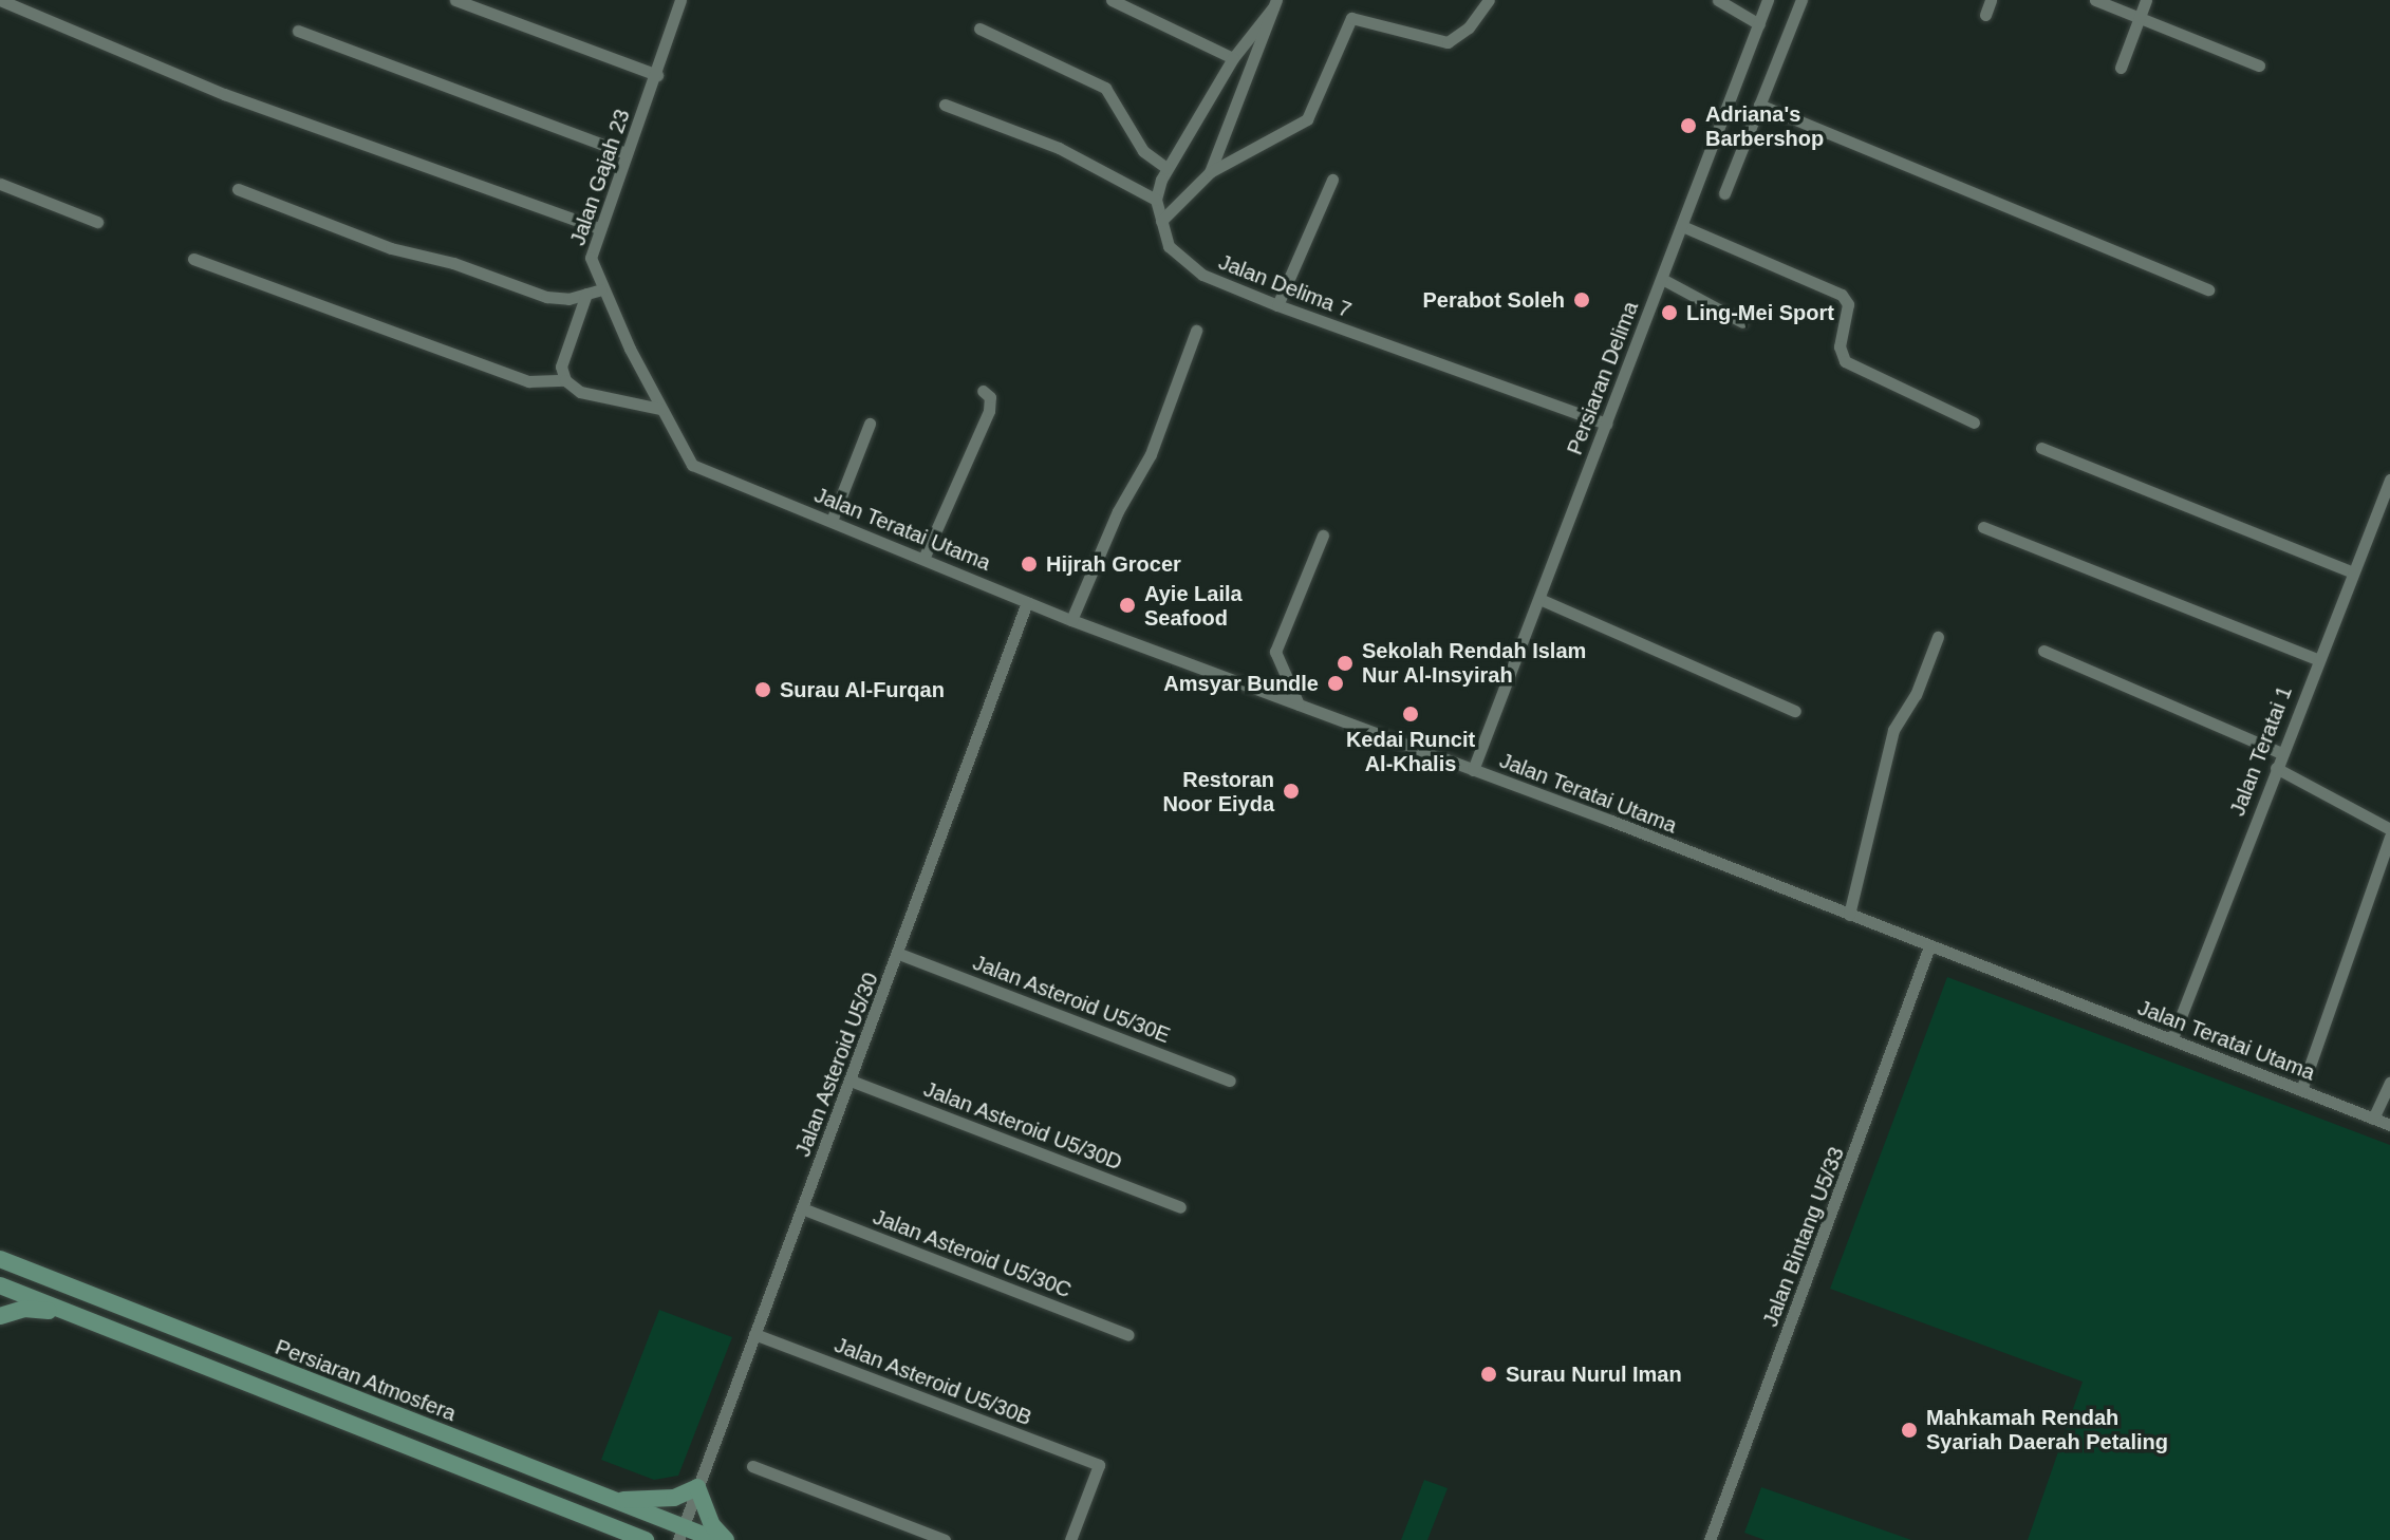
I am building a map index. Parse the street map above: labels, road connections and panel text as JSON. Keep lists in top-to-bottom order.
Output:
{
  "streets": {
    "street": [
      "Jalan Gajah 23",
      "Jalan Delima 7",
      "Persiaran Delima",
      "Jalan Teratai Utama",
      "Jalan Teratai 1",
      "Jalan Asteroid U5/30E",
      "Jalan Asteroid U5/30",
      "Jalan Asteroid U5/30D",
      "Jalan Bintang U5/33",
      "Jalan Asteroid U5/30C",
      "Persiaran Atmosfera",
      "Jalan Asteroid U5/30B"
    ]
  },
  "crossings": [
    ["Jalan Gajah 23", "Jalan Teratai Utama"],
    ["Jalan Delima 7", "Persiaran Delima"],
    ["Persiaran Delima", "Jalan Teratai Utama"],
    ["Jalan Teratai Utama", "Jalan Teratai 1"],
    ["Jalan Teratai Utama", "Jalan Asteroid U5/30"],
    ["Jalan Teratai Utama", "Jalan Bintang U5/33"],
    ["Jalan Asteroid U5/30E", "Jalan Asteroid U5/30"],
    ["Jalan Asteroid U5/30", "Jalan Asteroid U5/30D"],
    ["Jalan Asteroid U5/30", "Jalan Asteroid U5/30C"],
    ["Jalan Asteroid U5/30", "Persiaran Atmosfera"],
    ["Jalan Asteroid U5/30", "Jalan Asteroid U5/30B"]
  ],
  "places": [
    "Adriana's Barbershop",
    "Perabot Soleh",
    "Ling-Mei Sport",
    "Hijrah Grocer",
    "Ayie Laila Seafood",
    "Sekolah Rendah Islam Nur Al-Insyirah",
    "Amsyar Bundle",
    "Surau Al-Furqan",
    "Kedai Runcit Al-Khalis",
    "Restoran Noor Eiyda",
    "Surau Nurul Iman",
    "Mahkamah Rendah Syariah Daerah Petaling"
  ]
}
